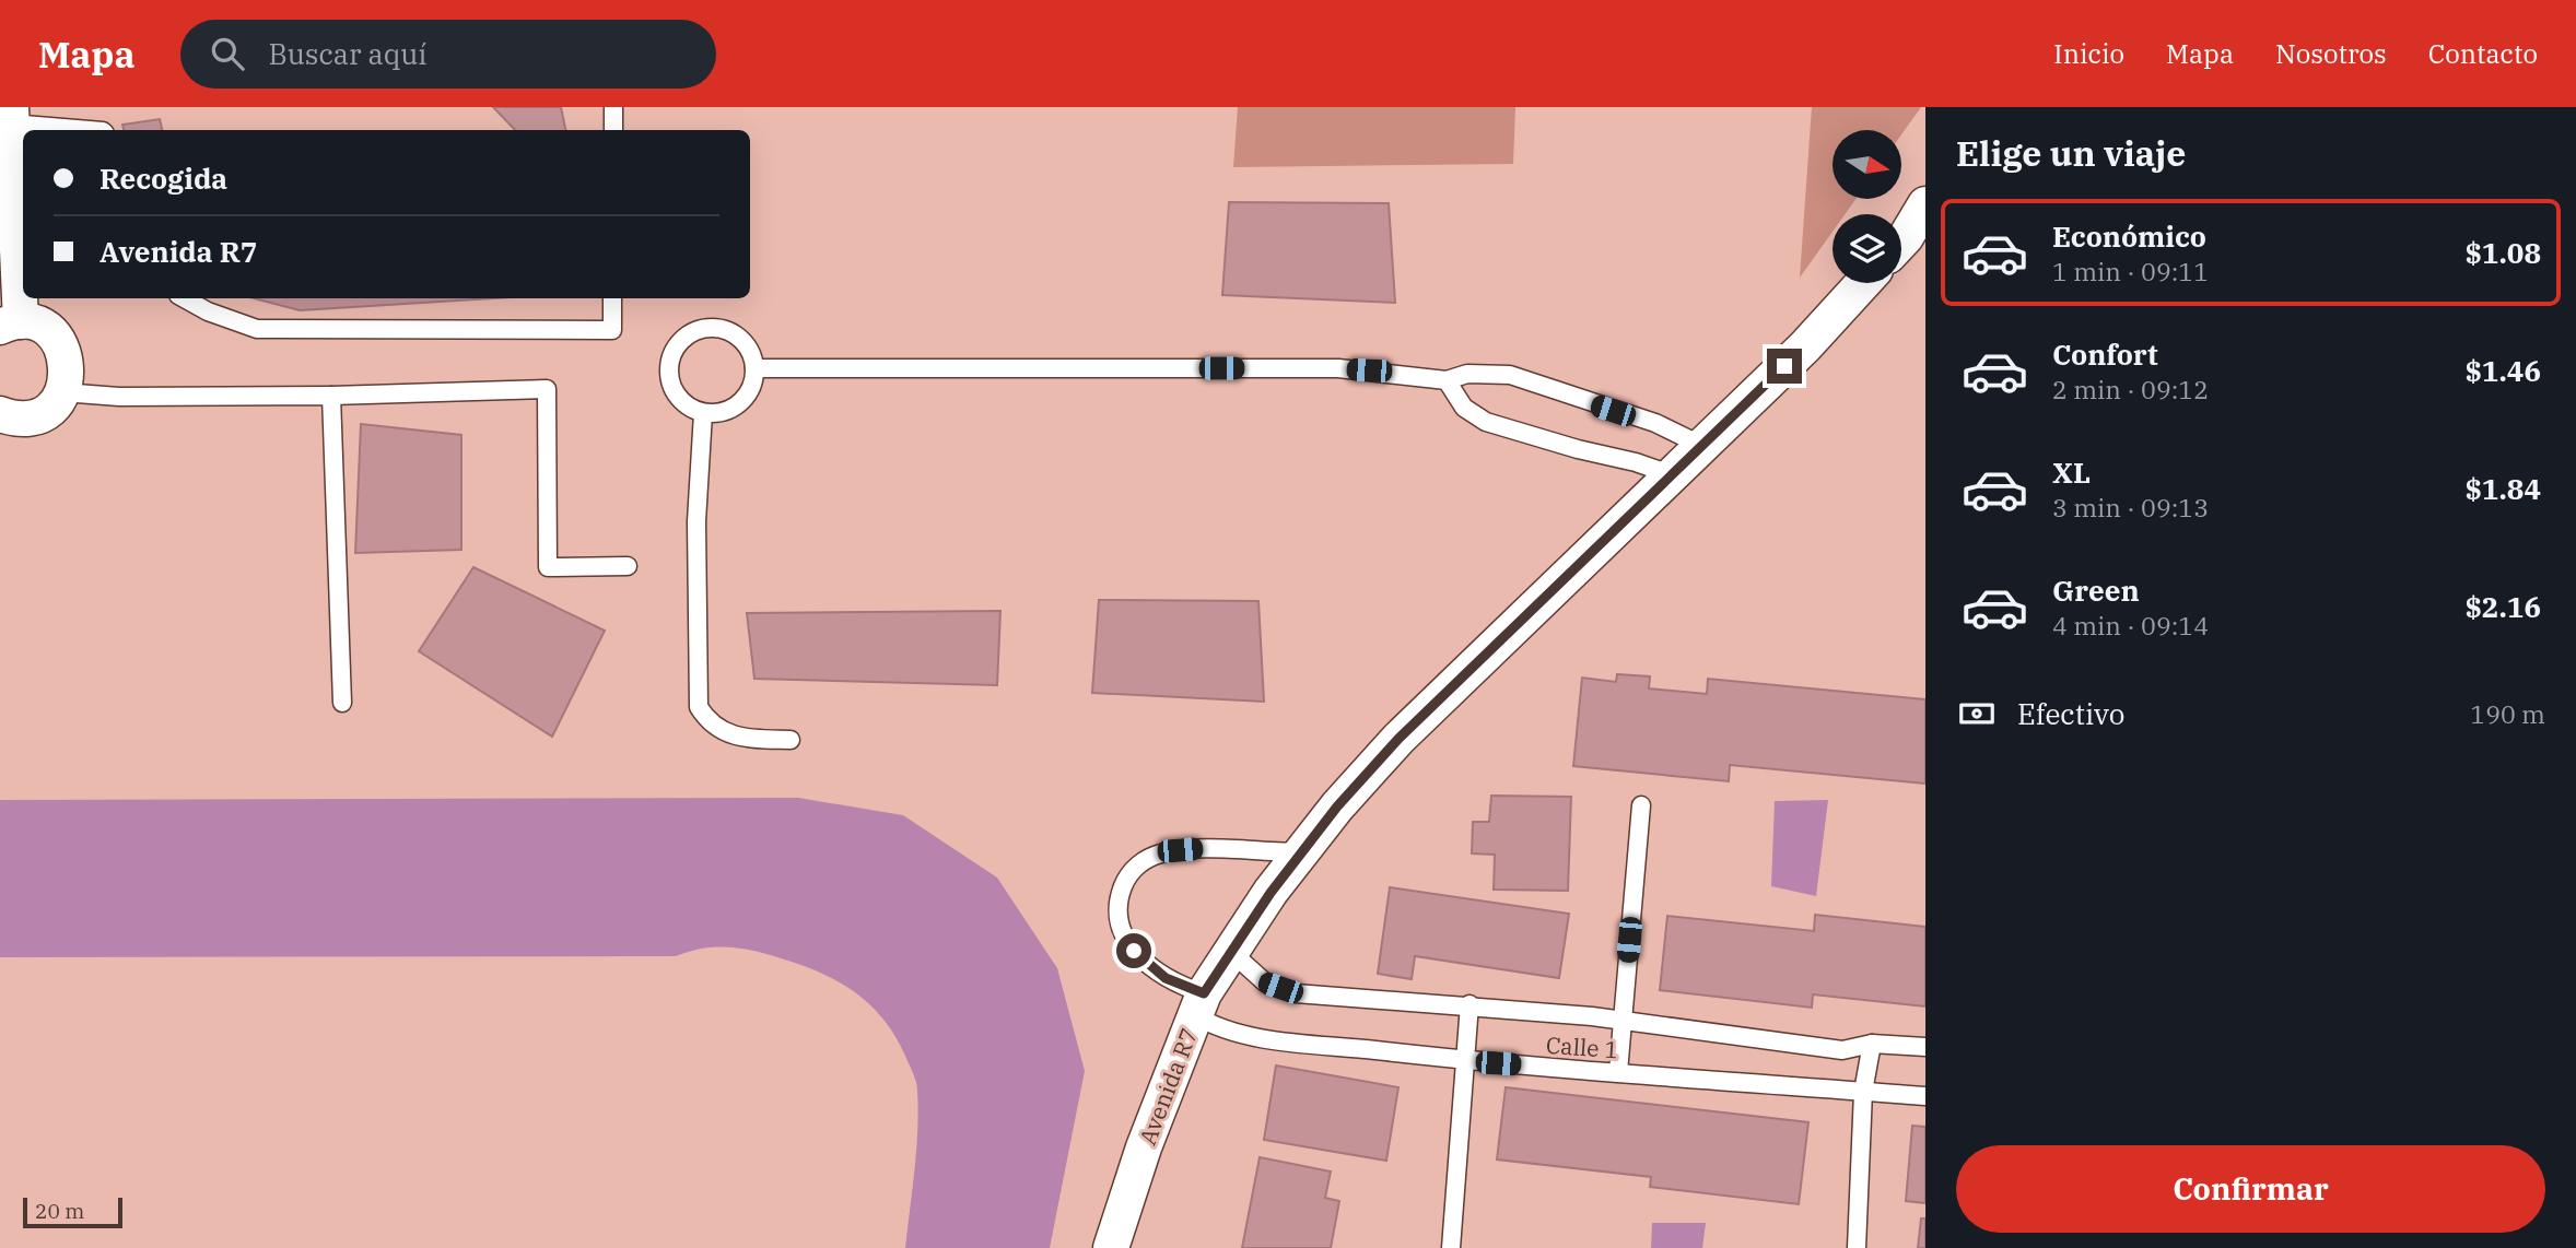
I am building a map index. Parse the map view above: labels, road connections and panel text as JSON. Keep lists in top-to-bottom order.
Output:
{
  "streets": {
    "street": ["Avenida R7"],
    "lane": ["Calle 1"]
  },
  "crossings": [
    ["Calle 1", "Avenida R7"]
  ],
  "scale_bar": "20 m",
  "north": "right",
  "page": {
    "header": "Mapa",
    "search": "Buscar aquí",
    "nav": [
      "Inicio",
      "Mapa",
      "Nosotros",
      "Contacto"
    ],
    "heading": "Elige un viaje",
    "banner": ["Recogida", "Avenida R7"],
    "list": [
      {
        "name": "Económico",
        "note": "1 min · 09:11",
        "value": "$1.08"
      },
      {
        "name": "Confort",
        "note": "2 min · 09:12",
        "value": "$1.46"
      },
      {
        "name": "XL",
        "note": "3 min · 09:13",
        "value": "$1.84"
      },
      {
        "name": "Green",
        "note": "4 min · 09:14",
        "value": "$2.16"
      }
    ],
    "pay": ["Efectivo", "190 m"],
    "buttons": "Confirmar",
    "scale": "20 m"
  }
}
